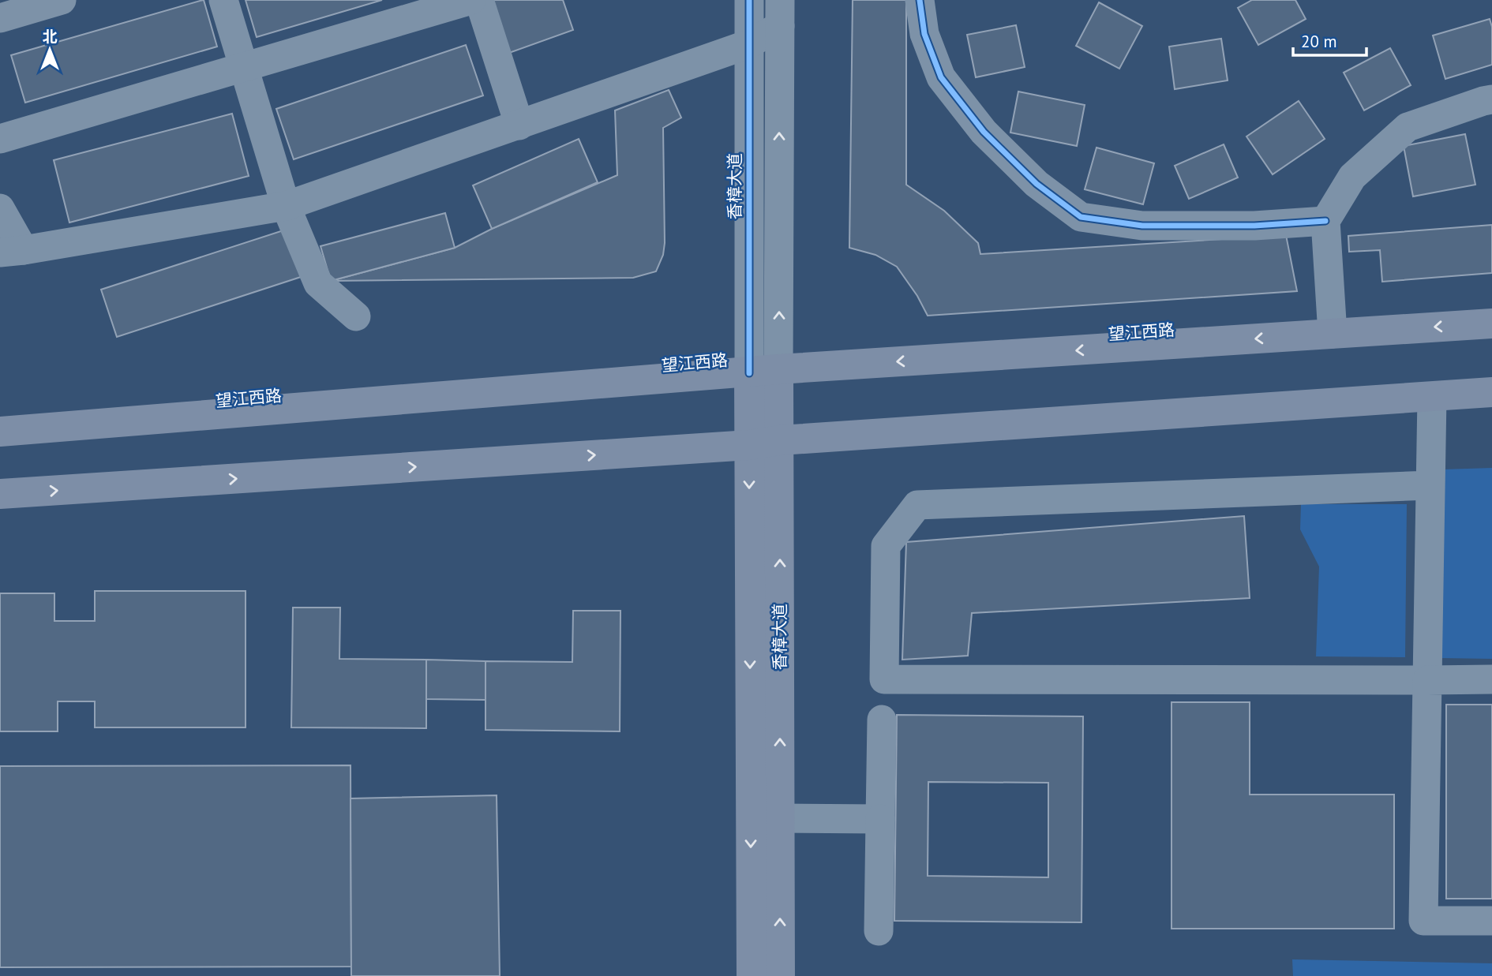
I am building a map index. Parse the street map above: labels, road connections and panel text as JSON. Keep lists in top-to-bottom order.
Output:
{
  "streets": {
    "main road": ["香樟大道", "望江西路"]
  },
  "crossings": [
    ["香樟大道", "望江西路"]
  ],
  "scale_bar": "20 m",
  "north": "top"
}
